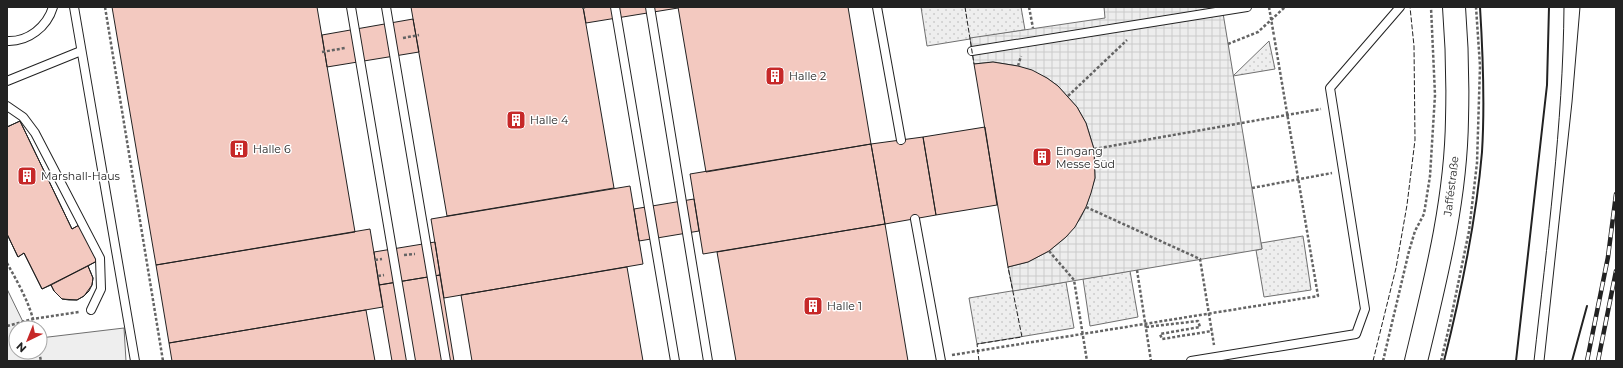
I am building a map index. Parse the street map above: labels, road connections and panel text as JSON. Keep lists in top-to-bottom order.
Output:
{
  "streets": {
    "main road": ["Jafféstraße"]
  },
  "places": {
    "building": [
      "Halle 2",
      "Halle 4",
      "Halle 6",
      "Eingang Messe Süd",
      "Marshall-Haus",
      "Halle 1"
    ]
  },
  "north": "bottom left"
}
